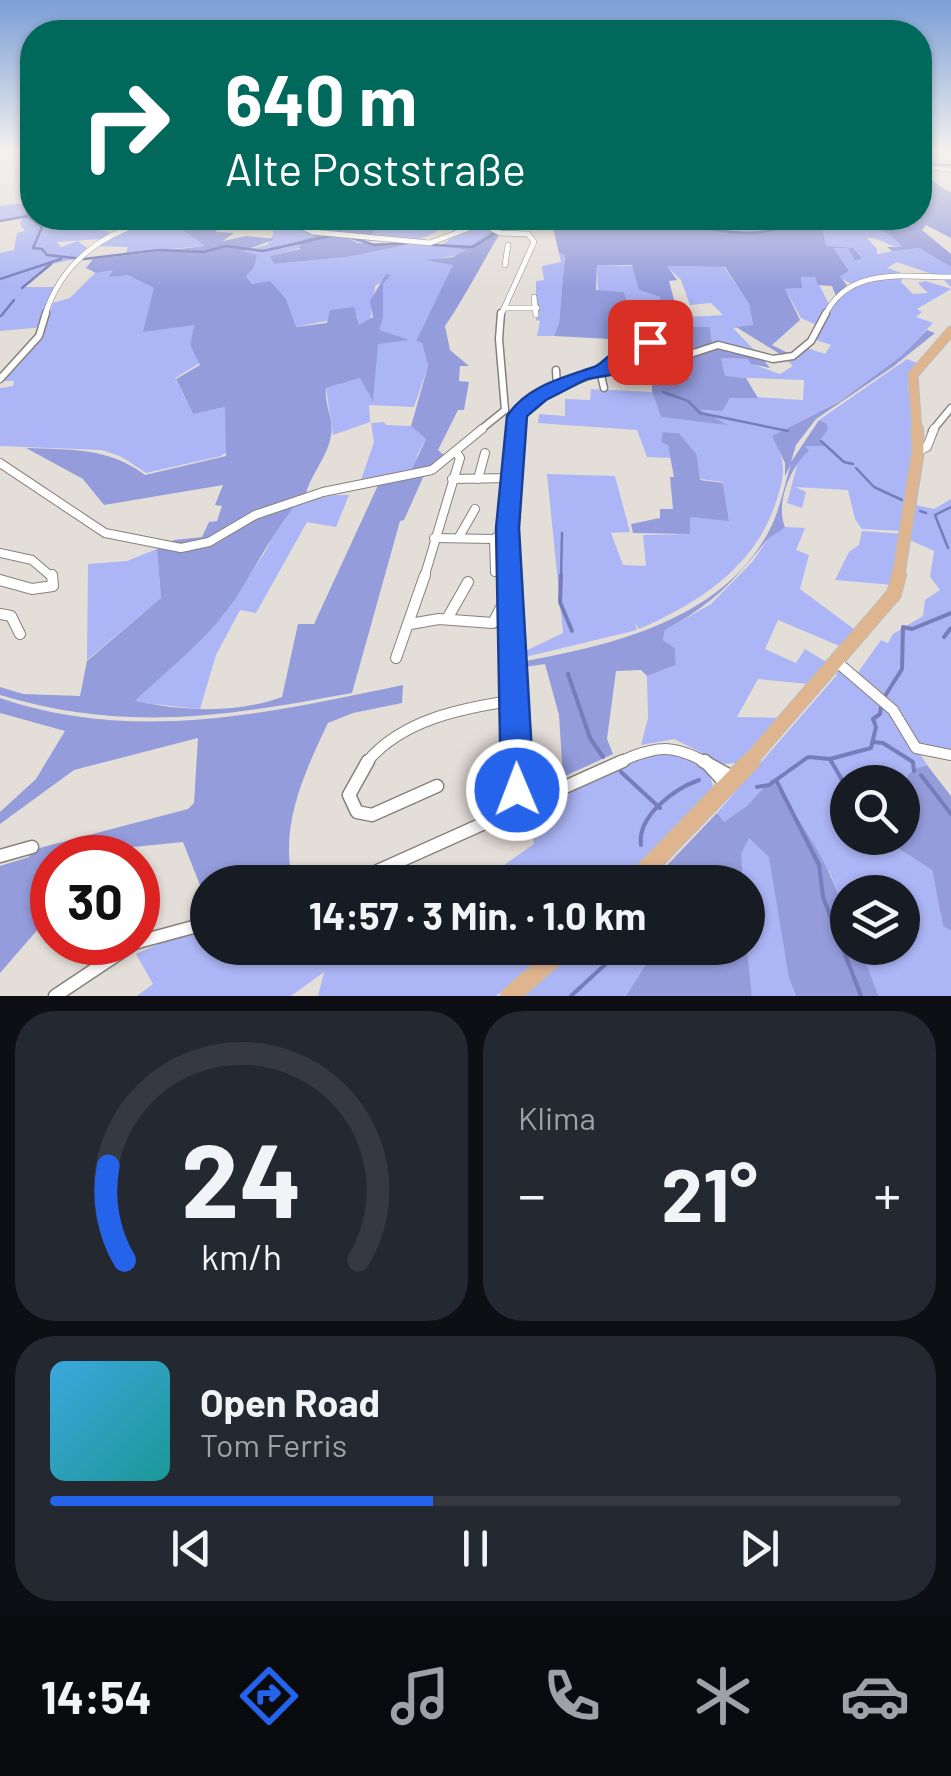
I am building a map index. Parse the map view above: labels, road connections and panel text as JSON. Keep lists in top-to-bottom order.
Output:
{
  "page": {
    "turn": ["640 m", "Alte Poststraße"],
    "limit": "30",
    "trip": "14:57 · 3 Min. · 1.0 km",
    "tile": "Klima",
    "heat": ["−", "21°", "+"],
    "song": ["Open Road", "Tom Ferris"],
    "tabs": "14:54",
    "gauge": ["24", "km/h"]
  }
}
